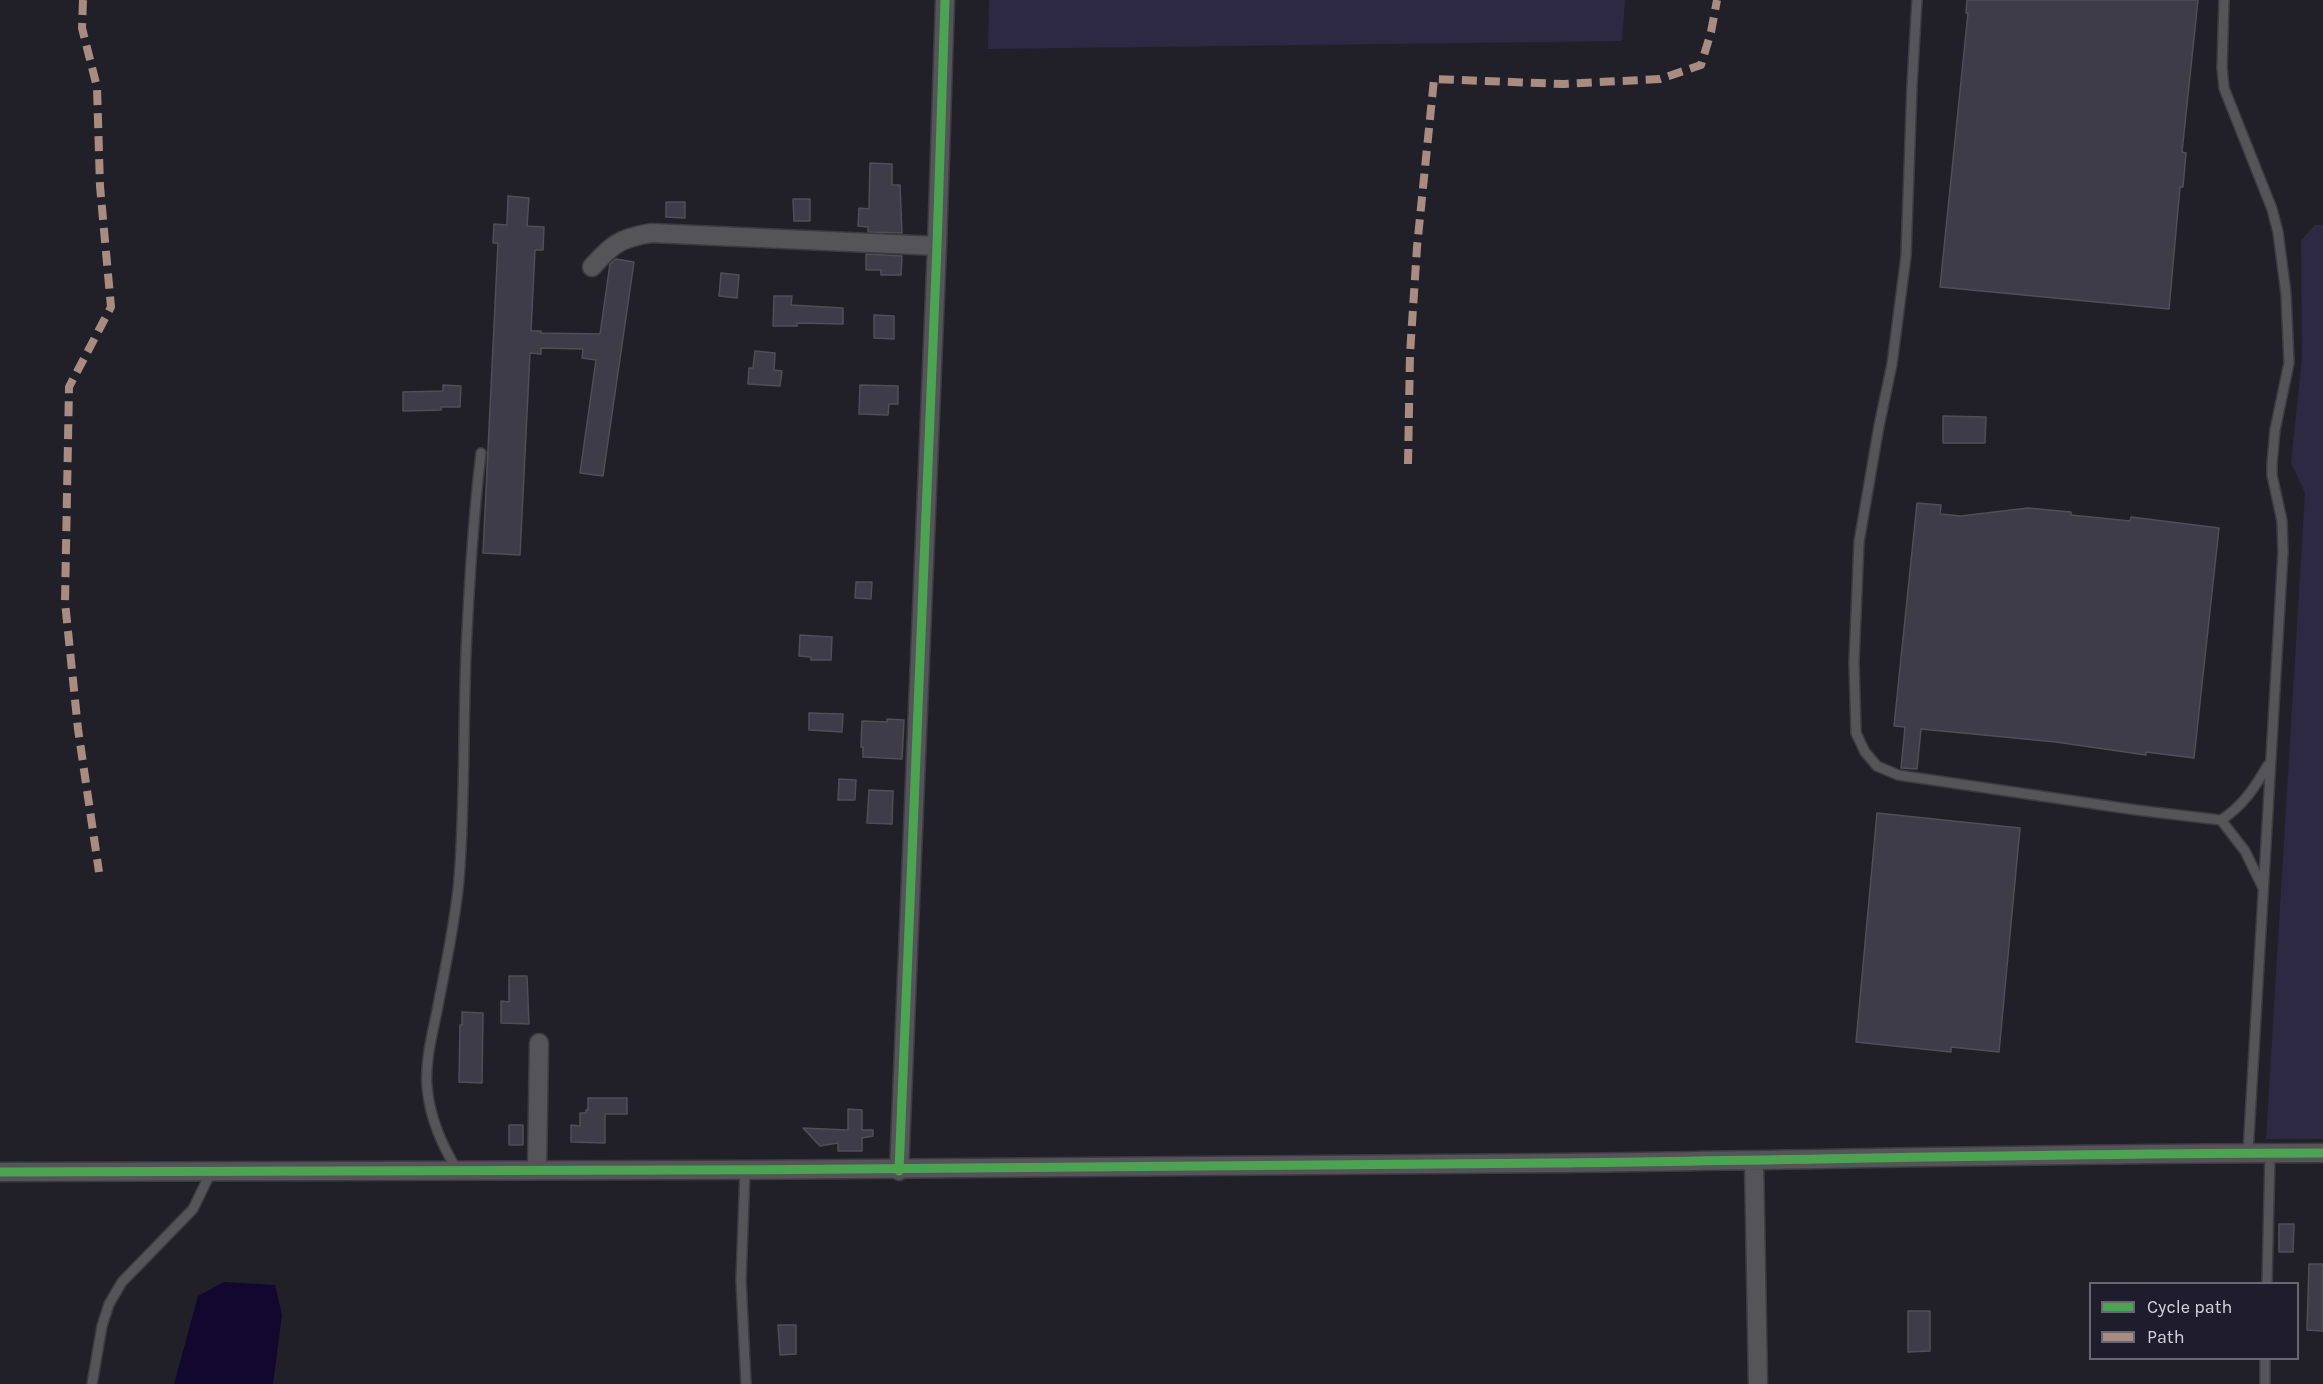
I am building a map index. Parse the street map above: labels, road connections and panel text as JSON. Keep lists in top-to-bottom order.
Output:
{
  "legend": ["Cycle path", "Path"]
}
